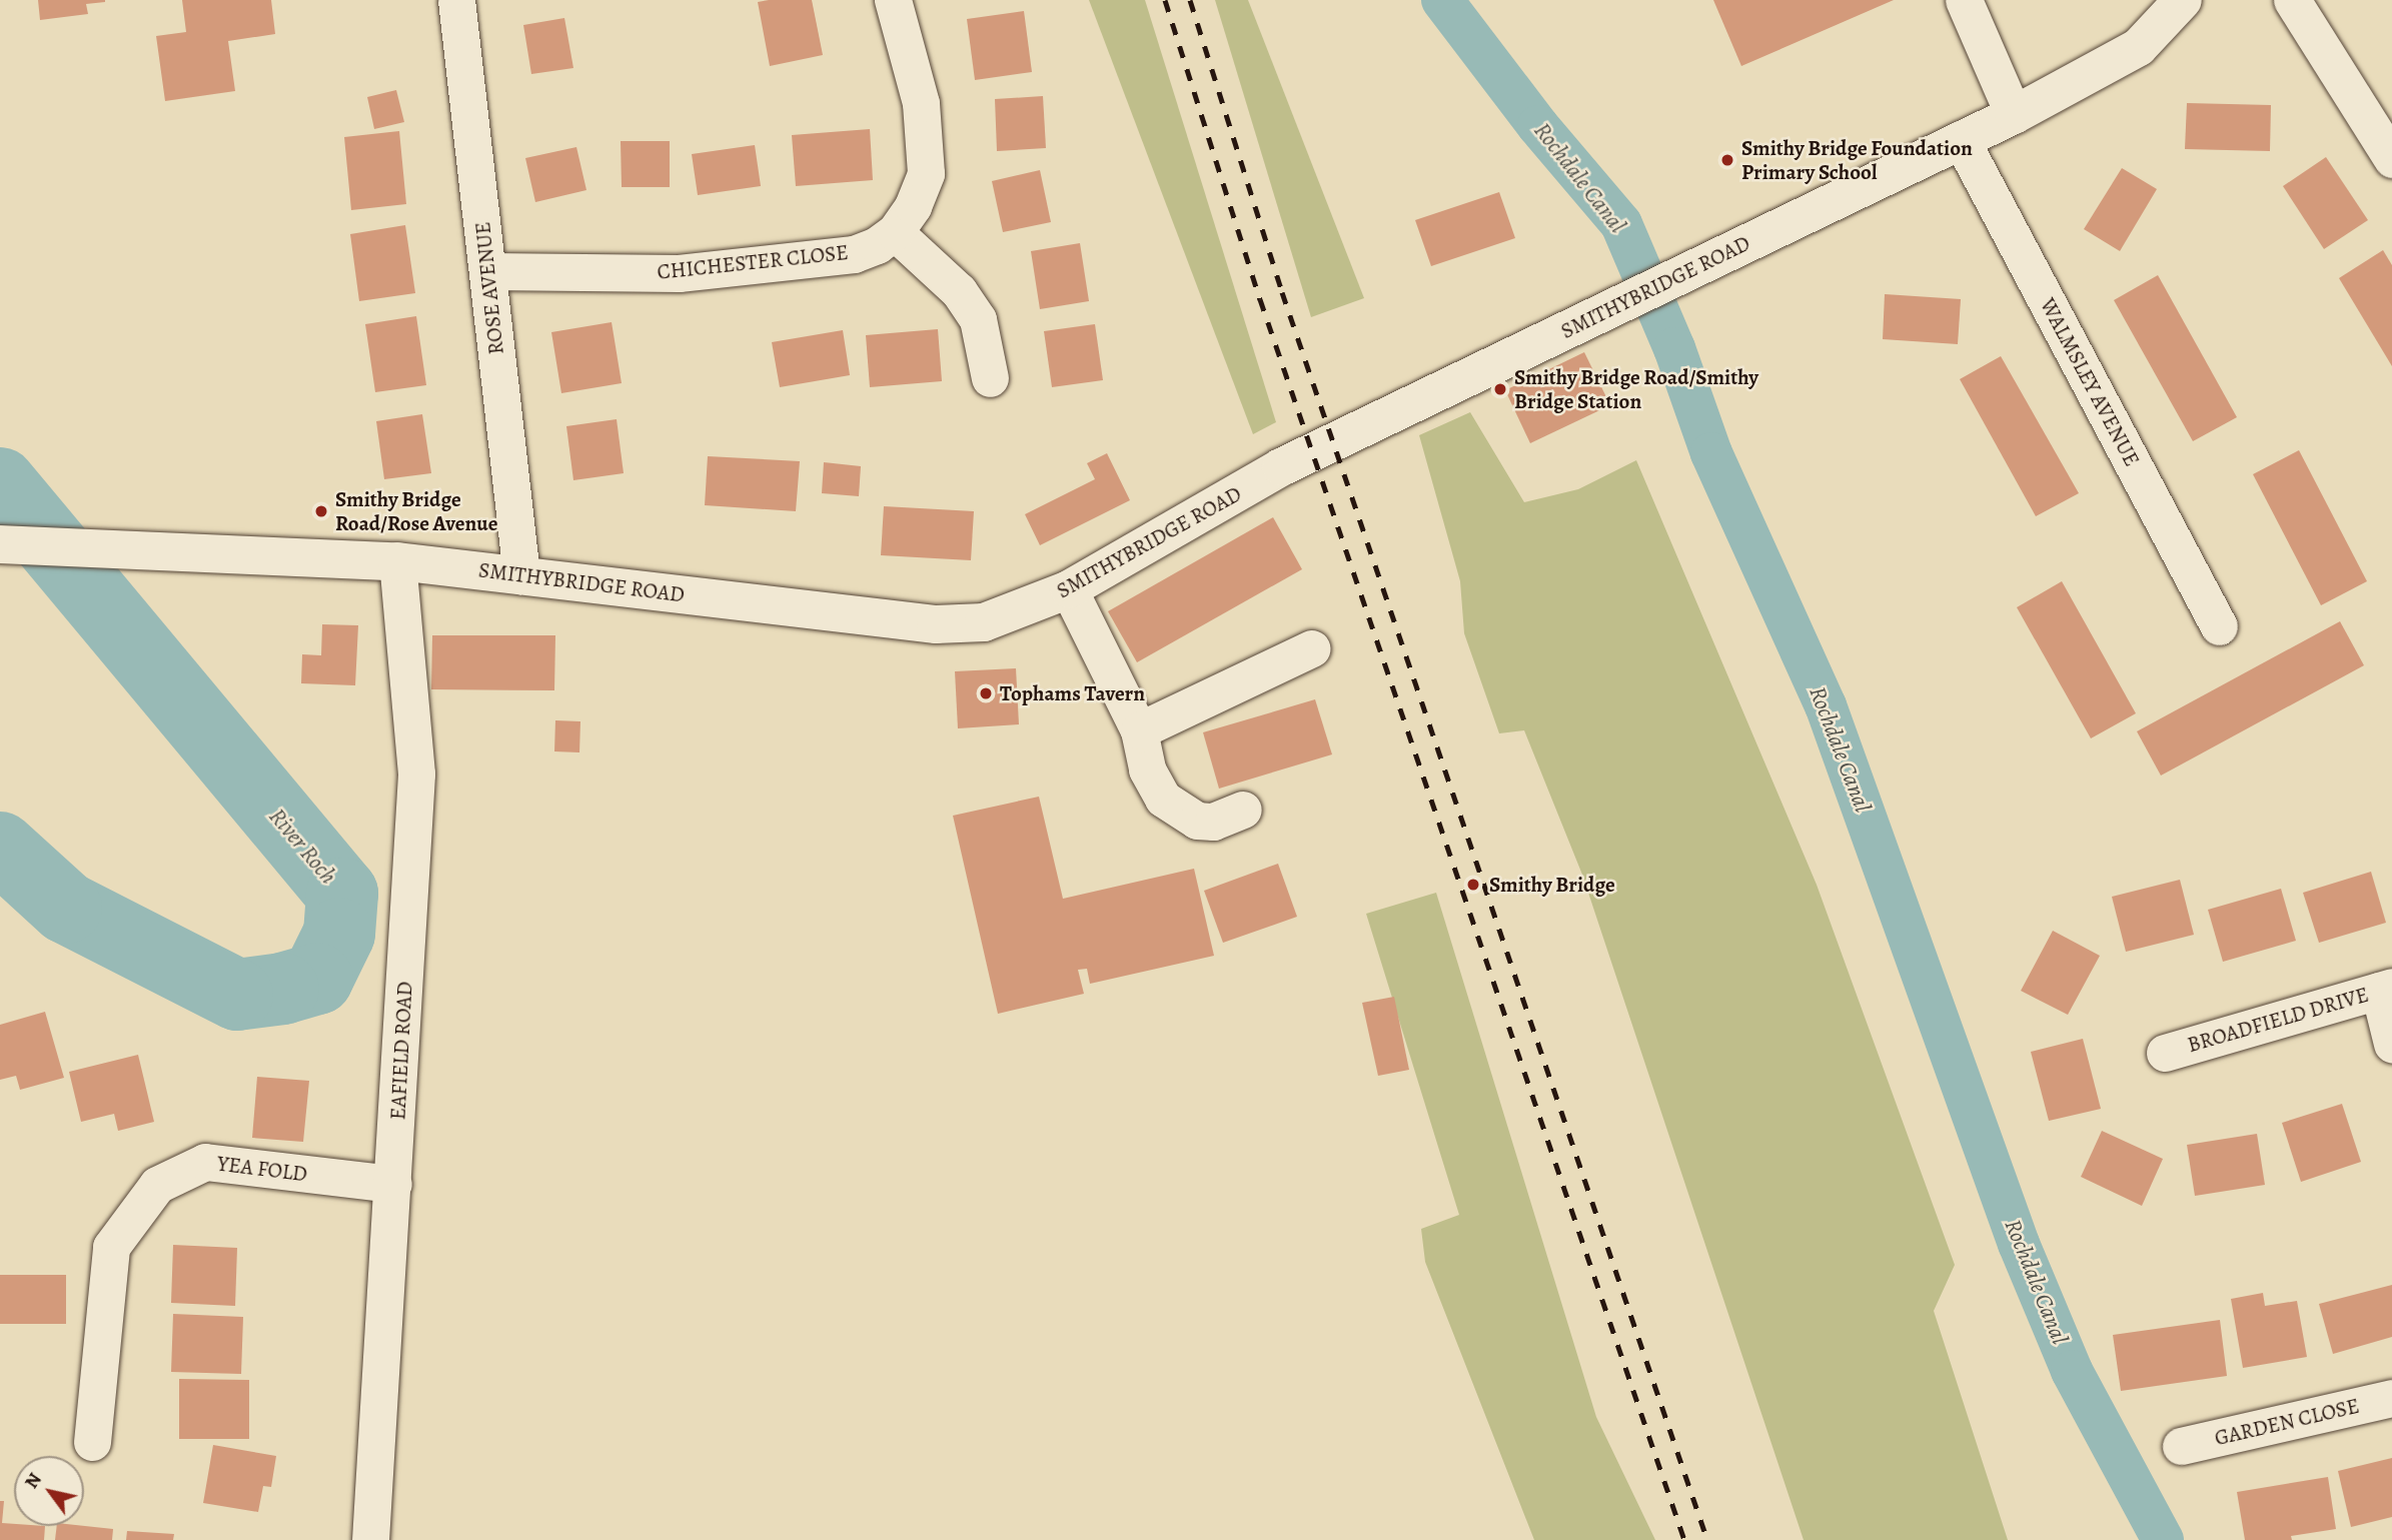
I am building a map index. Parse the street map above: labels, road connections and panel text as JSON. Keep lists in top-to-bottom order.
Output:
{
  "streets": {
    "street": [
      "CHICHESTER CLOSE",
      "SMITHYBRIDGE ROAD",
      "ROSE AVENUE",
      "WALMSLEY AVENUE",
      "BROADFIELD DRIVE",
      "EAFIELD ROAD",
      "YEA FOLD",
      "GARDEN CLOSE"
    ]
  },
  "crossings": [
    ["CHICHESTER CLOSE", "ROSE AVENUE"],
    ["SMITHYBRIDGE ROAD", "ROSE AVENUE"],
    ["SMITHYBRIDGE ROAD", "WALMSLEY AVENUE"],
    ["SMITHYBRIDGE ROAD", "EAFIELD ROAD"],
    ["EAFIELD ROAD", "YEA FOLD"]
  ],
  "water": ["Rochdale Canal", "River Roch"],
  "places": [
    "Smithy Bridge Foundation Primary School",
    "Smithy Bridge Road/Smithy Bridge Station",
    "Smithy Bridge Road/Rose Avenue",
    "Tophams Tavern",
    "Smithy Bridge"
  ],
  "north": "top left"
}
